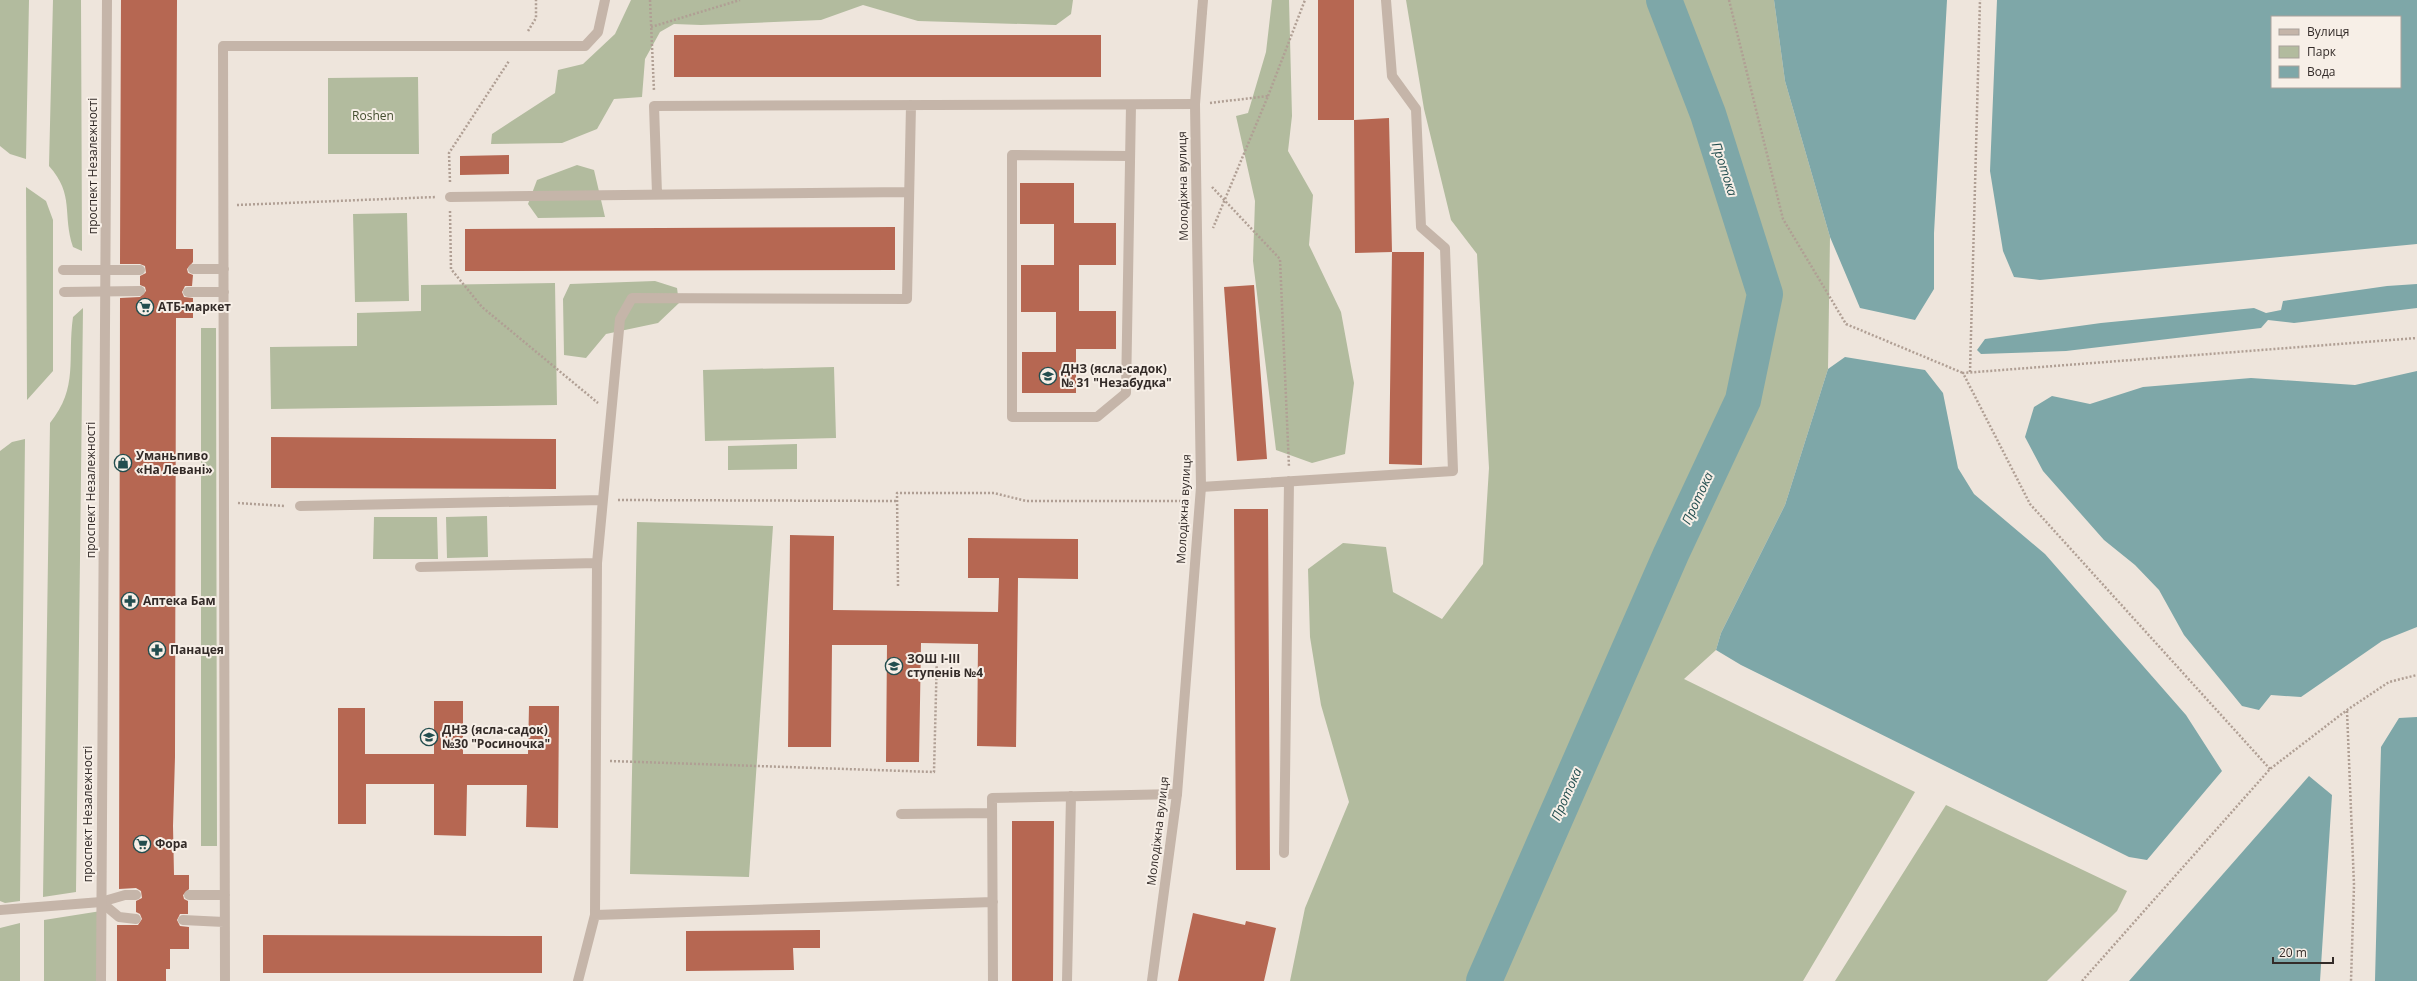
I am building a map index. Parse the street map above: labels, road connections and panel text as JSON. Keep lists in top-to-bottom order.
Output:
{
  "streets": {
    "street": ["проспект Незалежності", "Молодіжна вулиця"]
  },
  "water": ["Протока"],
  "parks": ["Roshen"],
  "places": {
    "supermarket": ["АТБ-маркет", "Фора"],
    "school or university": ["ДНЗ (ясла-садок) № 31 \"Незабудка\"", "ЗОШ І-ІІІ ступенів №4", "ДНЗ (ясла-садок) №30 \"Росиночка\""],
    "shop": ["Уманьпиво «На Левані»"],
    "pharmacy": ["Аптека Бам", "Панацея"]
  },
  "legend": ["Вулиця", "Парк", "Вода"],
  "scale_bar": "20 m"
}
